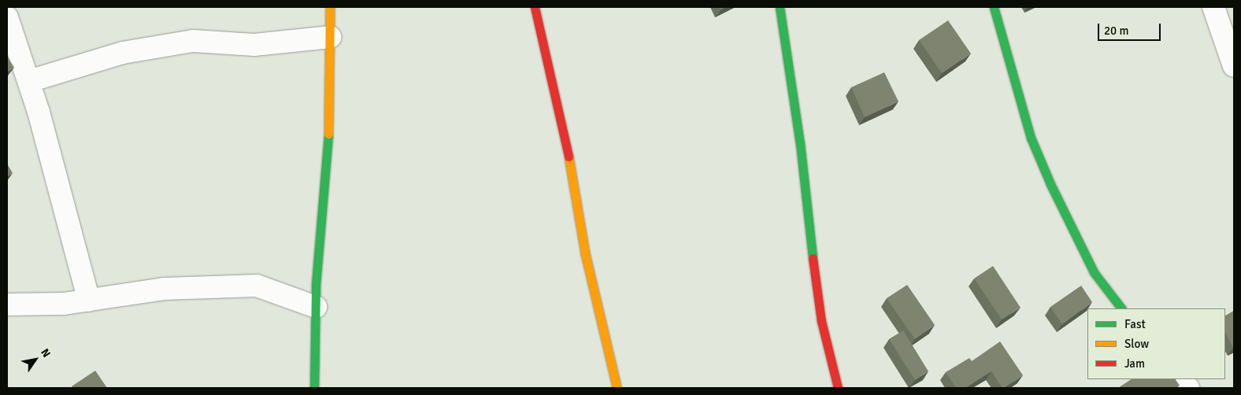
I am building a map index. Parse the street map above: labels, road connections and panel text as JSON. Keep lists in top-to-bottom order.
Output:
{
  "legend": ["Fast", "Slow", "Jam"],
  "scale_bar": "20 m",
  "north": "top right"
}
